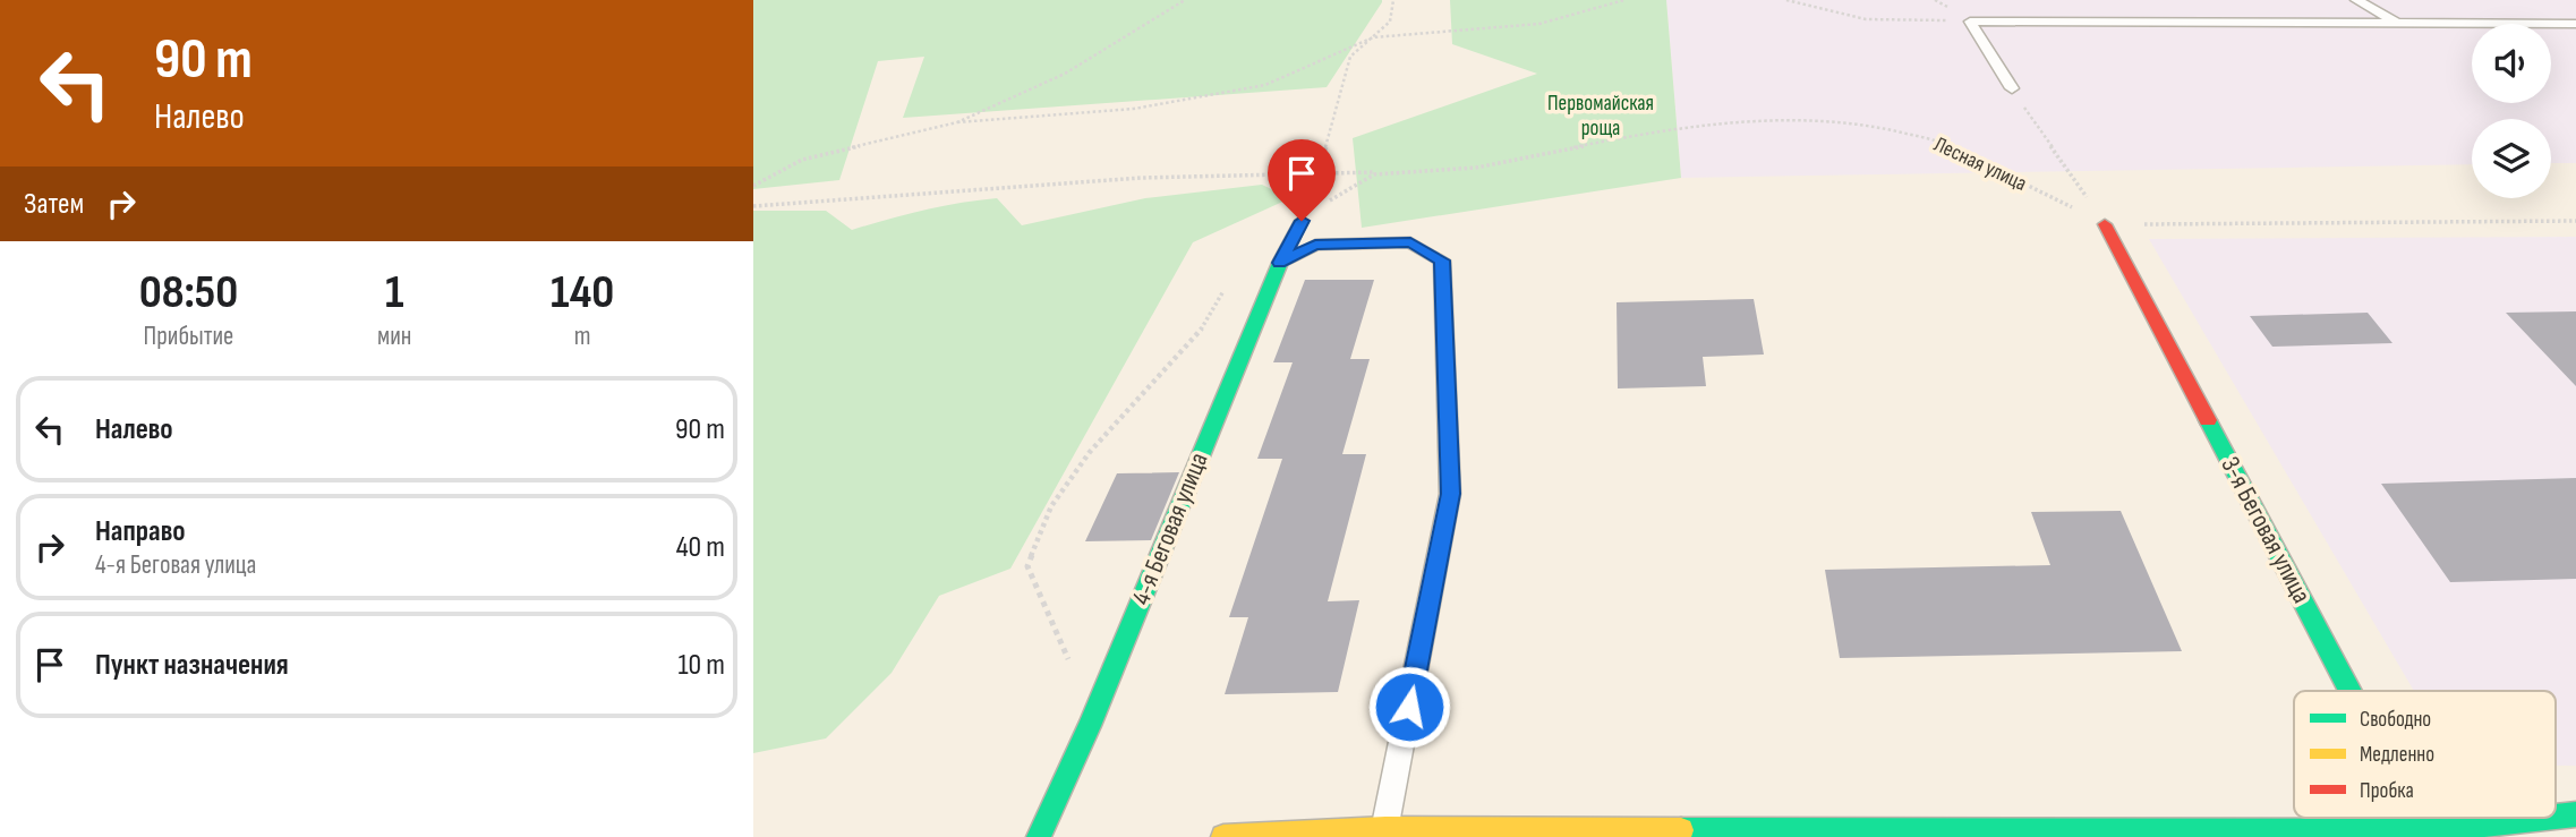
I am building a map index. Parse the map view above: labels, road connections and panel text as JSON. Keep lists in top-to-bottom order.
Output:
{
  "streets": {
    "street": ["4-я Беговая улица", "3-я Беговая улица"],
    "path": ["Лесная улица"]
  },
  "crossings": [
    ["Лесная улица", "4-я Беговая улица"],
    ["Лесная улица", "3-я Беговая улица"]
  ],
  "parks": ["Первомайская роща"],
  "legend": ["Свободно", "Медленно", "Пробка"],
  "page": {
    "turn": ["90 m", "Налево"],
    "then": "Затем",
    "eta": [
      "08:50",
      "Прибытие",
      "1",
      "мин",
      "140",
      "m"
    ],
    "list": [
      {
        "name": "Налево",
        "value": "90 m"
      },
      {
        "name": "Направо",
        "note": "4-я Беговая улица",
        "value": "40 m"
      },
      {
        "name": "Пункт назначения",
        "value": "10 m"
      }
    ]
  }
}
